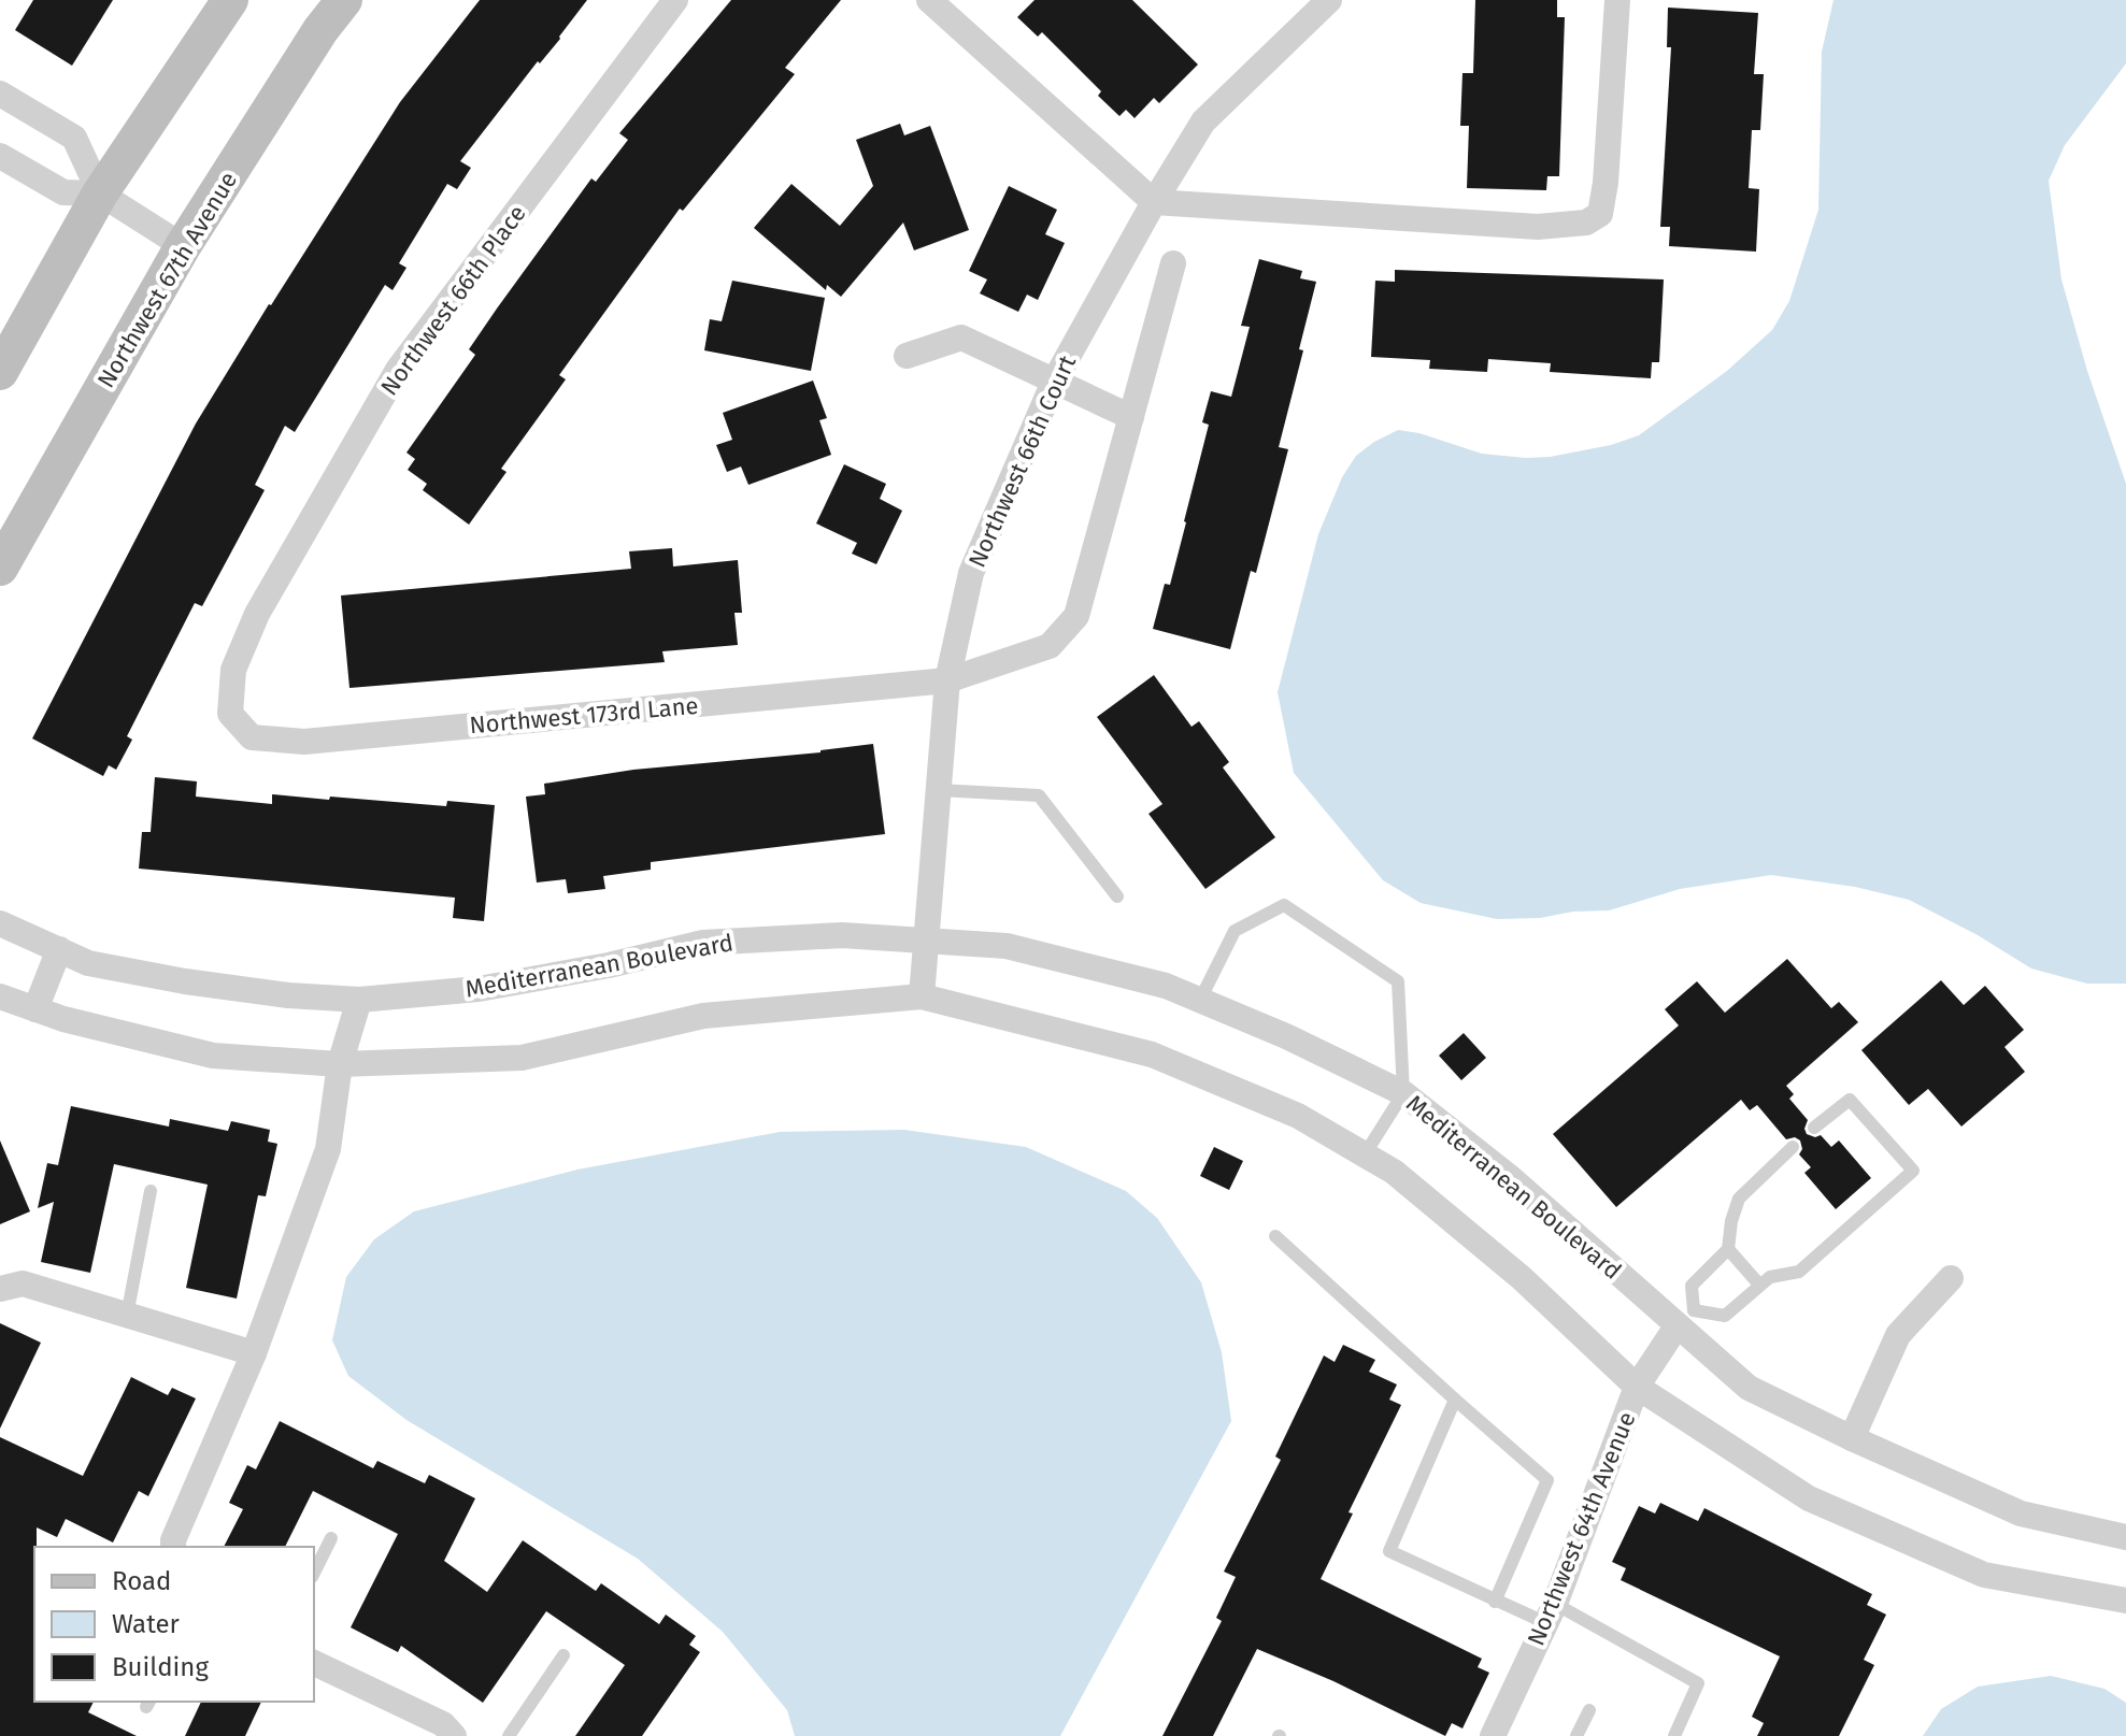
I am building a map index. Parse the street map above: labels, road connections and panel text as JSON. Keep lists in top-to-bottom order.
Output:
{
  "streets": {
    "main road": ["Northwest 67th Avenue"],
    "street": [
      "Northwest 66th Place",
      "Northwest 66th Court",
      "Northwest 173rd Lane",
      "Mediterranean Boulevard",
      "Northwest 64th Avenue"
    ]
  },
  "crossings": [
    ["Northwest 66th Place", "Northwest 173rd Lane"],
    ["Northwest 66th Court", "Northwest 173rd Lane"],
    ["Northwest 66th Court", "Mediterranean Boulevard"],
    ["Mediterranean Boulevard", "Northwest 64th Avenue"]
  ],
  "legend": ["Road", "Water", "Building"]
}
